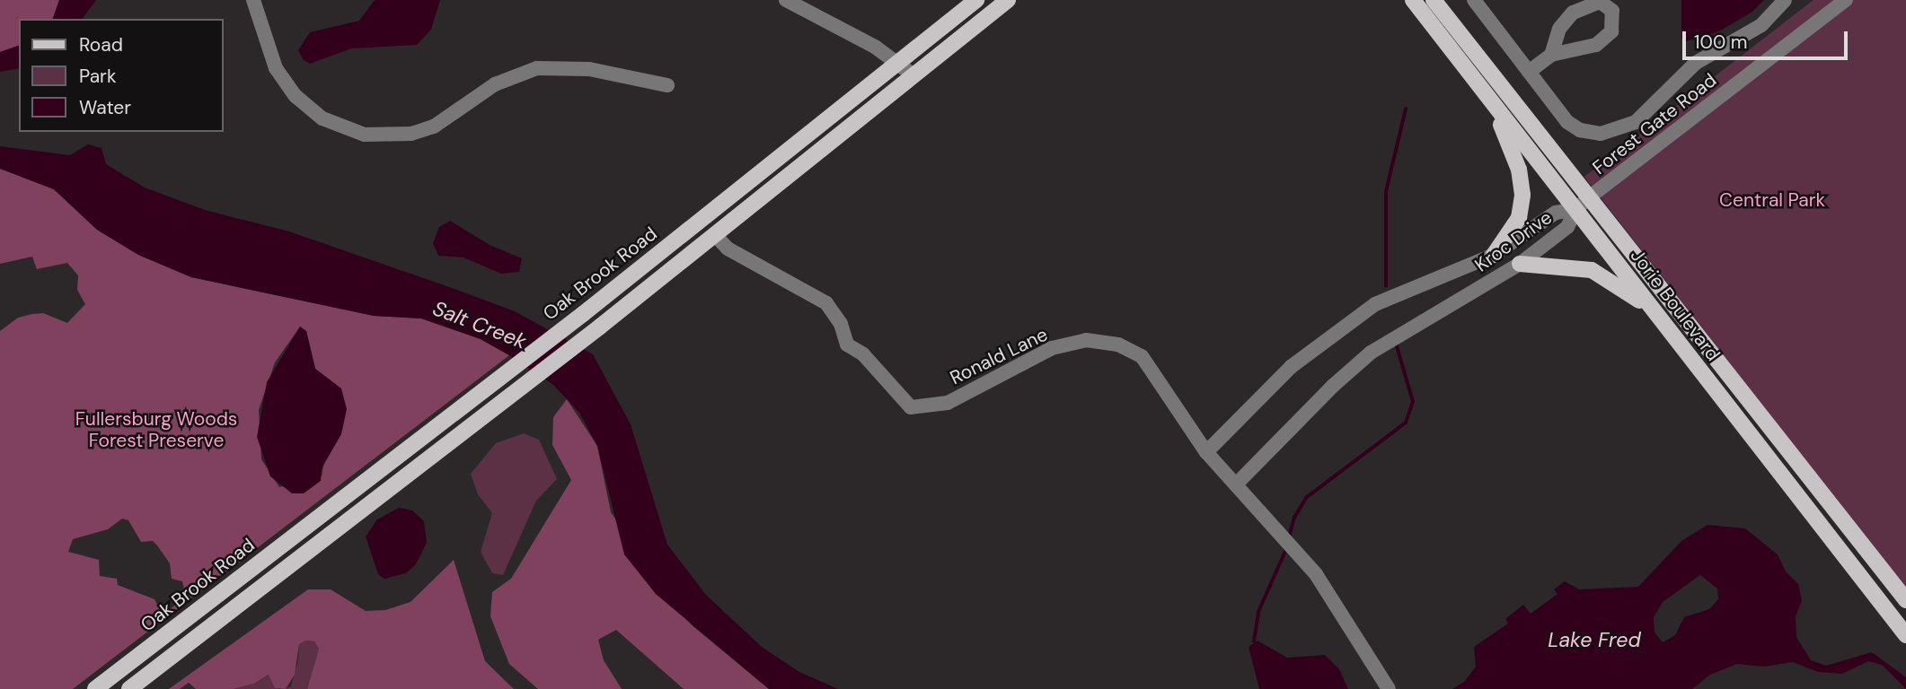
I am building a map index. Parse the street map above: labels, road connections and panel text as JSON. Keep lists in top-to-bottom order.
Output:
{
  "streets": {
    "main road": ["Oak Brook Road", "Jorie Boulevard"],
    "street": ["Forest Gate Road", "Kroc Drive", "Ronald Lane"]
  },
  "crossings": [
    ["Forest Gate Road", "Kroc Drive"],
    ["Forest Gate Road", "Jorie Boulevard"],
    ["Kroc Drive", "Jorie Boulevard"],
    ["Kroc Drive", "Ronald Lane"]
  ],
  "water": ["Salt Creek", "Lake Fred"],
  "parks": ["Central Park", "Fullersburg Woods Forest Preserve"],
  "legend": ["Road", "Park", "Water"],
  "scale_bar": "100 m"
}
